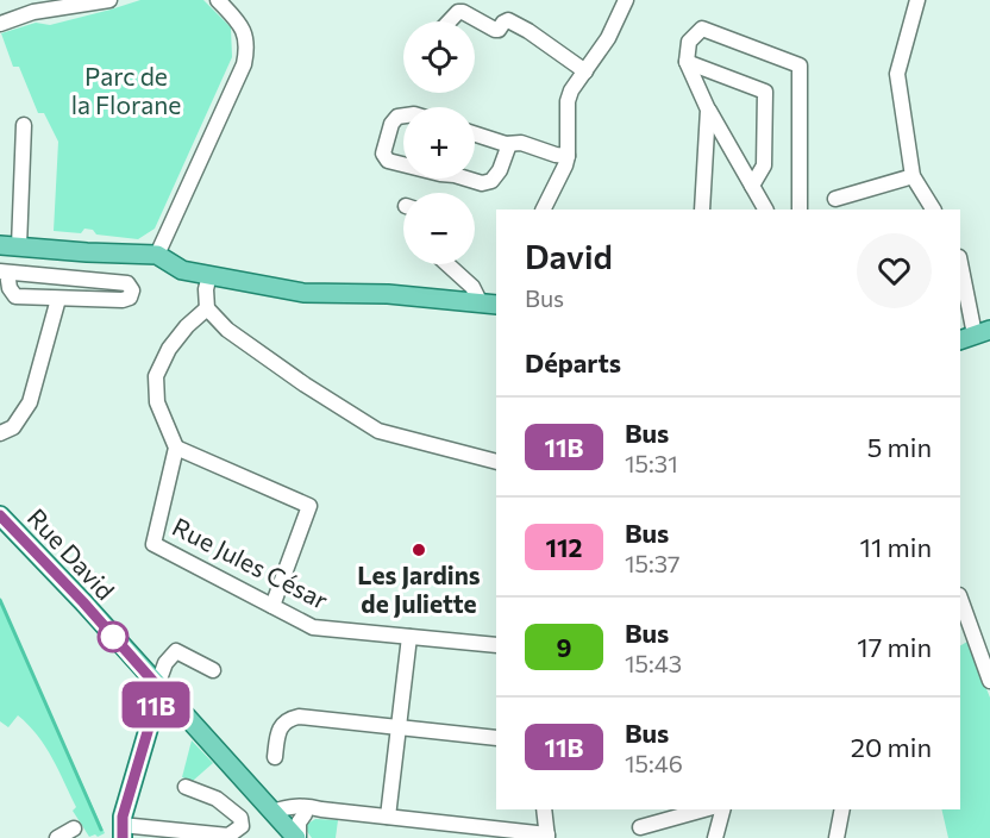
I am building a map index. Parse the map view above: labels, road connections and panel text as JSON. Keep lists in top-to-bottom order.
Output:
{
  "streets": {
    "main road": ["Rue David"],
    "street": ["Rue Jules César"]
  },
  "parks": ["Parc de la Florane"],
  "places": ["Les Jardins de Juliette"],
  "lines": ["bus line 11B"],
  "page": {
    "on_map": "11B",
    "map_buttons": ["+", "−"],
    "heading": [
      ["David", "Bus"],
      "Départs"
    ],
    "list": [
      {
        "mark": "11B",
        "name": "Bus",
        "note": "15:31",
        "value": "5 min"
      },
      {
        "mark": "112",
        "name": "Bus",
        "note": "15:37",
        "value": "11 min"
      },
      {
        "mark": "9",
        "name": "Bus",
        "note": "15:43",
        "value": "17 min"
      },
      {
        "mark": "11B",
        "name": "Bus",
        "note": "15:46",
        "value": "20 min"
      }
    ]
  }
}
